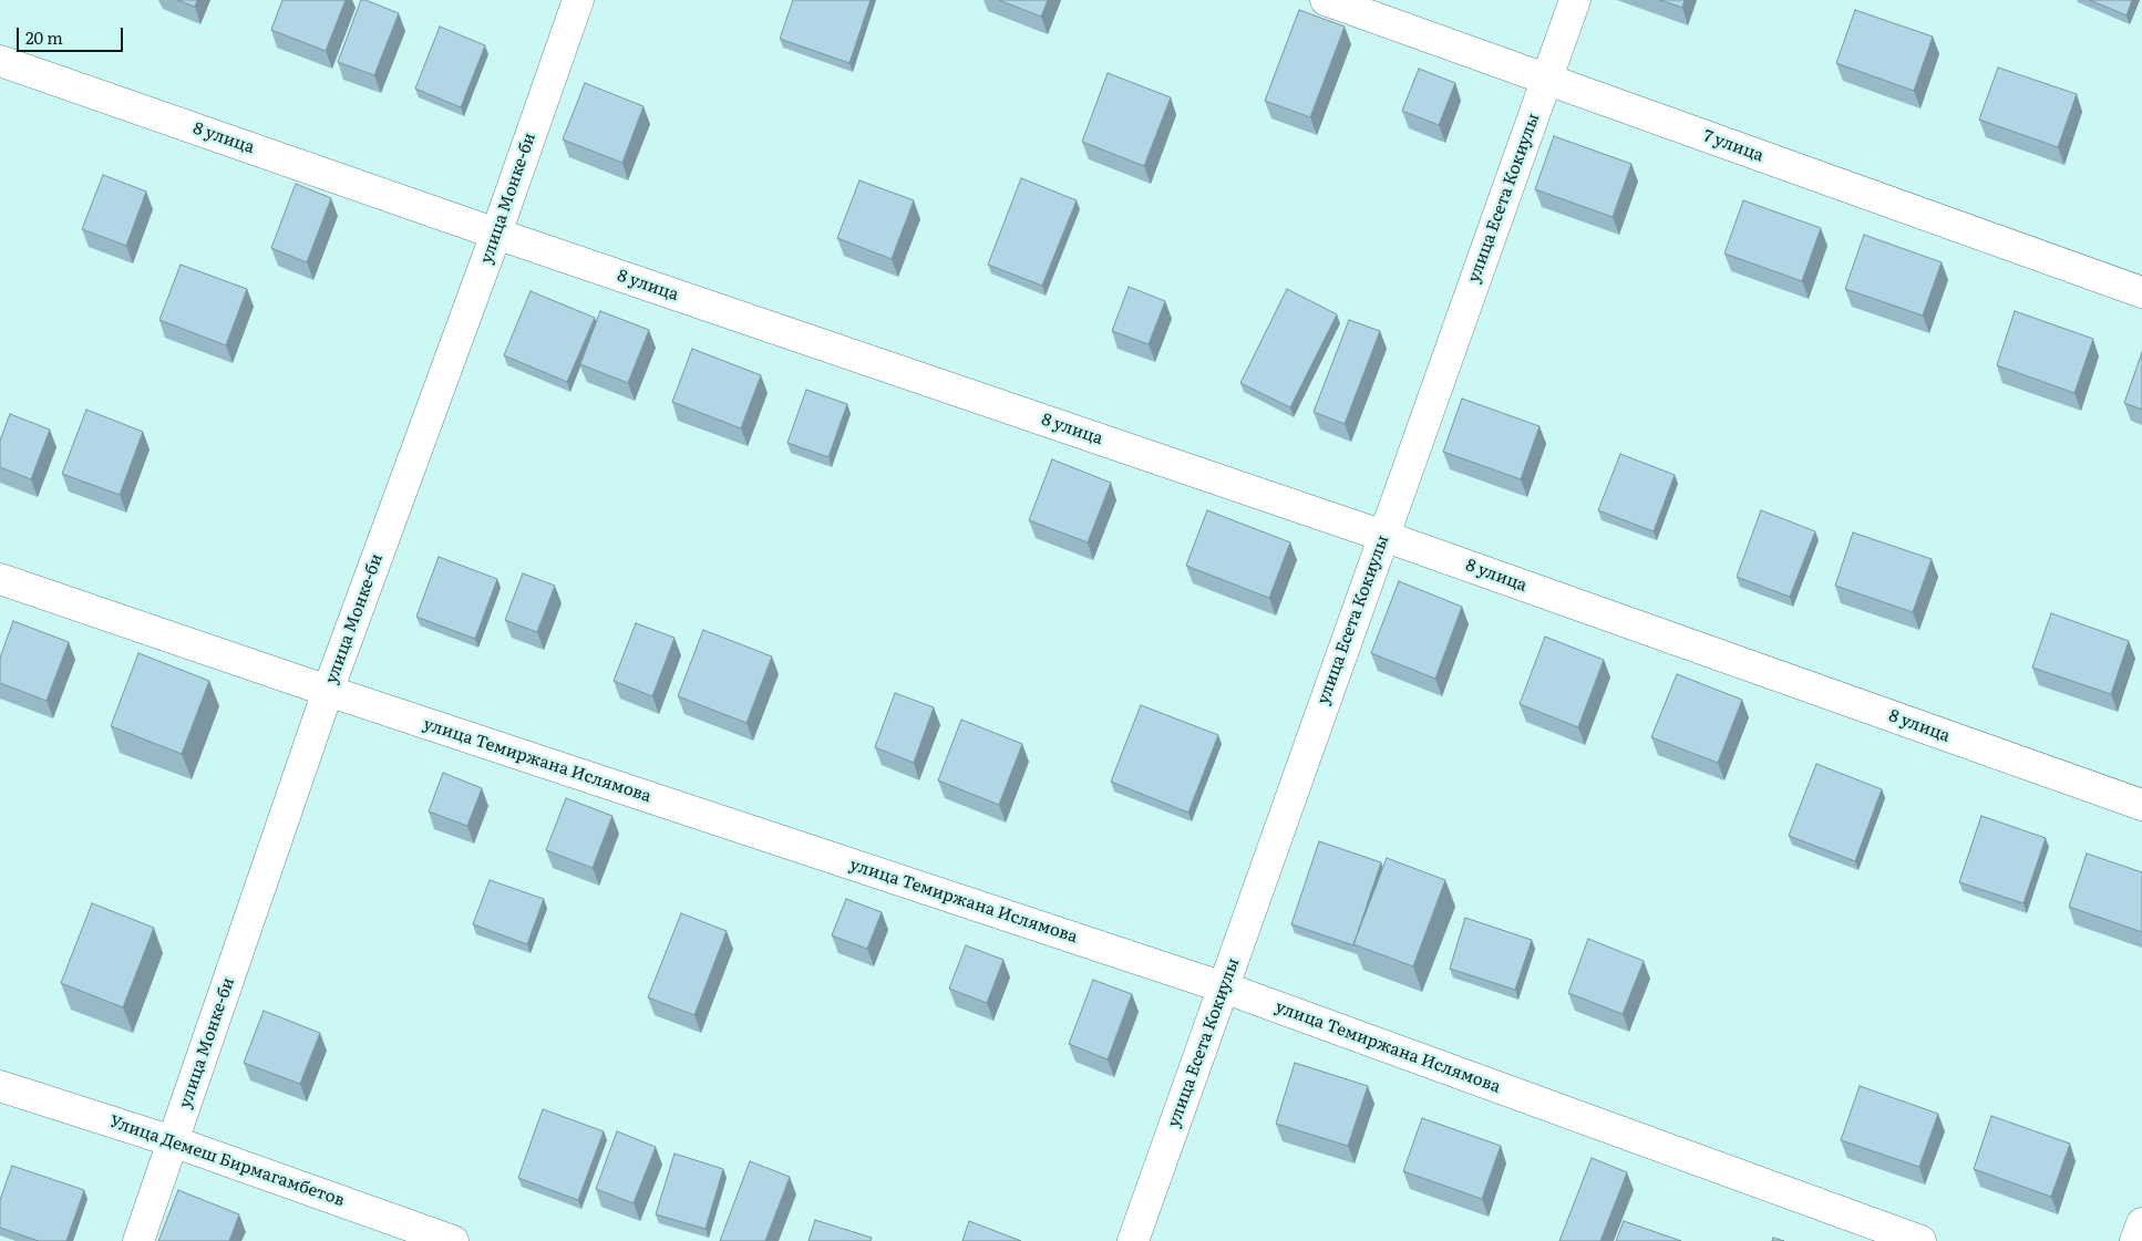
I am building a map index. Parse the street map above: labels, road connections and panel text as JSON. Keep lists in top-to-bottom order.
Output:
{
  "streets": {
    "street": [
      "8 улица",
      "7 улица",
      "улица Монке-би",
      "улица Есета Кокиулы",
      "улица Темиржана Ислямова",
      "Улица Демеш Бирмагамбетов"
    ]
  },
  "crossings": [
    ["8 улица", "улица Монке-би"],
    ["8 улица", "улица Есета Кокиулы"],
    ["7 улица", "улица Есета Кокиулы"],
    ["улица Монке-би", "улица Темиржана Ислямова"],
    ["улица Монке-би", "Улица Демеш Бирмагамбетов"],
    ["улица Есета Кокиулы", "улица Темиржана Ислямова"]
  ],
  "scale_bar": "20 m"
}
